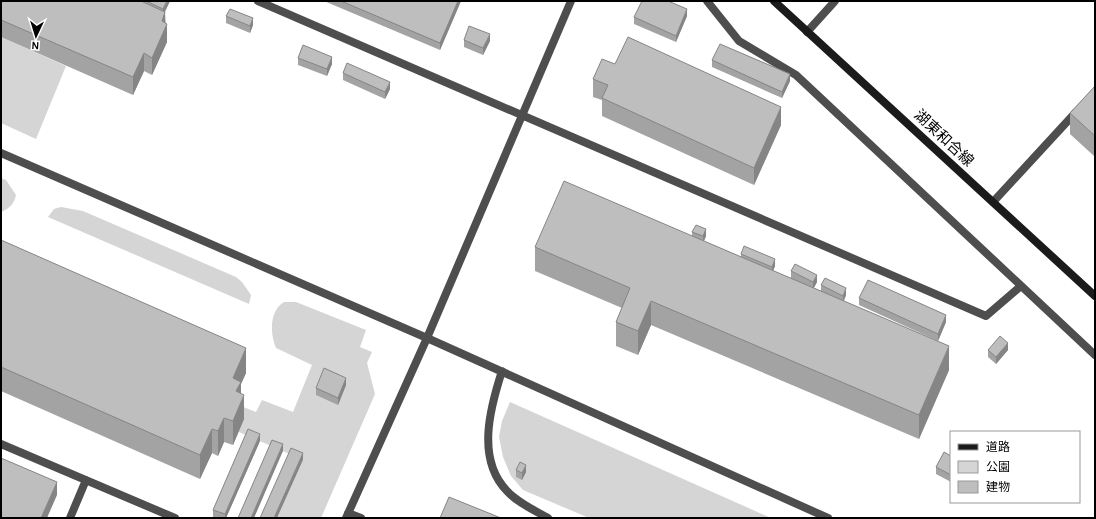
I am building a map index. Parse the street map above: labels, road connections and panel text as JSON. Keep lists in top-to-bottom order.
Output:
{
  "streets": {
    "main road": ["湖東和合線"]
  },
  "legend": ["道路", "公園", "建物"],
  "north": "bottom"
}
